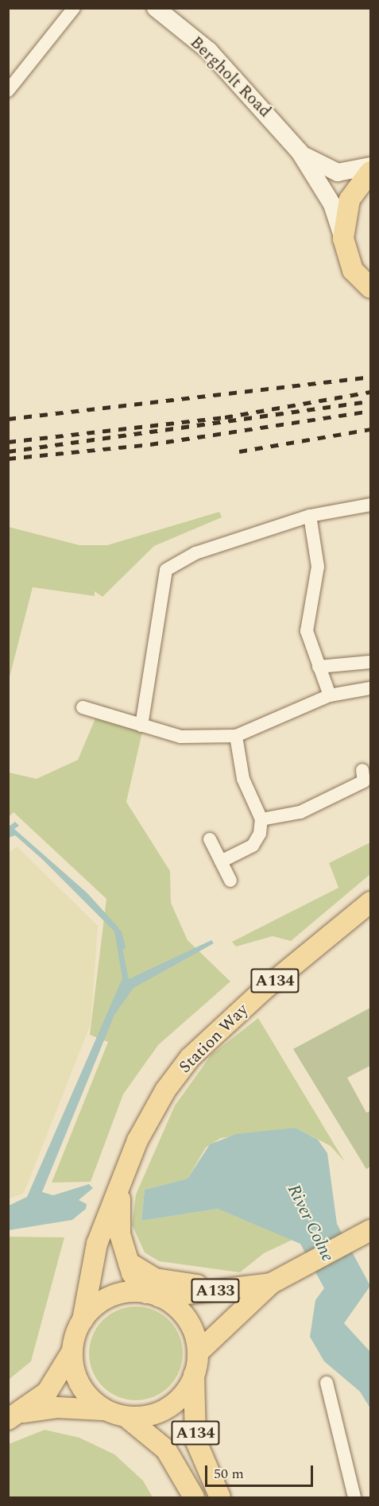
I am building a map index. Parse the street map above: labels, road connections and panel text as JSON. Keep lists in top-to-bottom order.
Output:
{
  "streets": {
    "main road": [
      "Bergholt Road",
      "A134",
      "Station Way",
      "A133"
    ]
  },
  "crossings": [
    ["A134", "Station Way"],
    ["A134", "A133"],
    ["Station Way", "A133"]
  ],
  "water": ["River Colne"],
  "scale_bar": "50 m"
}
